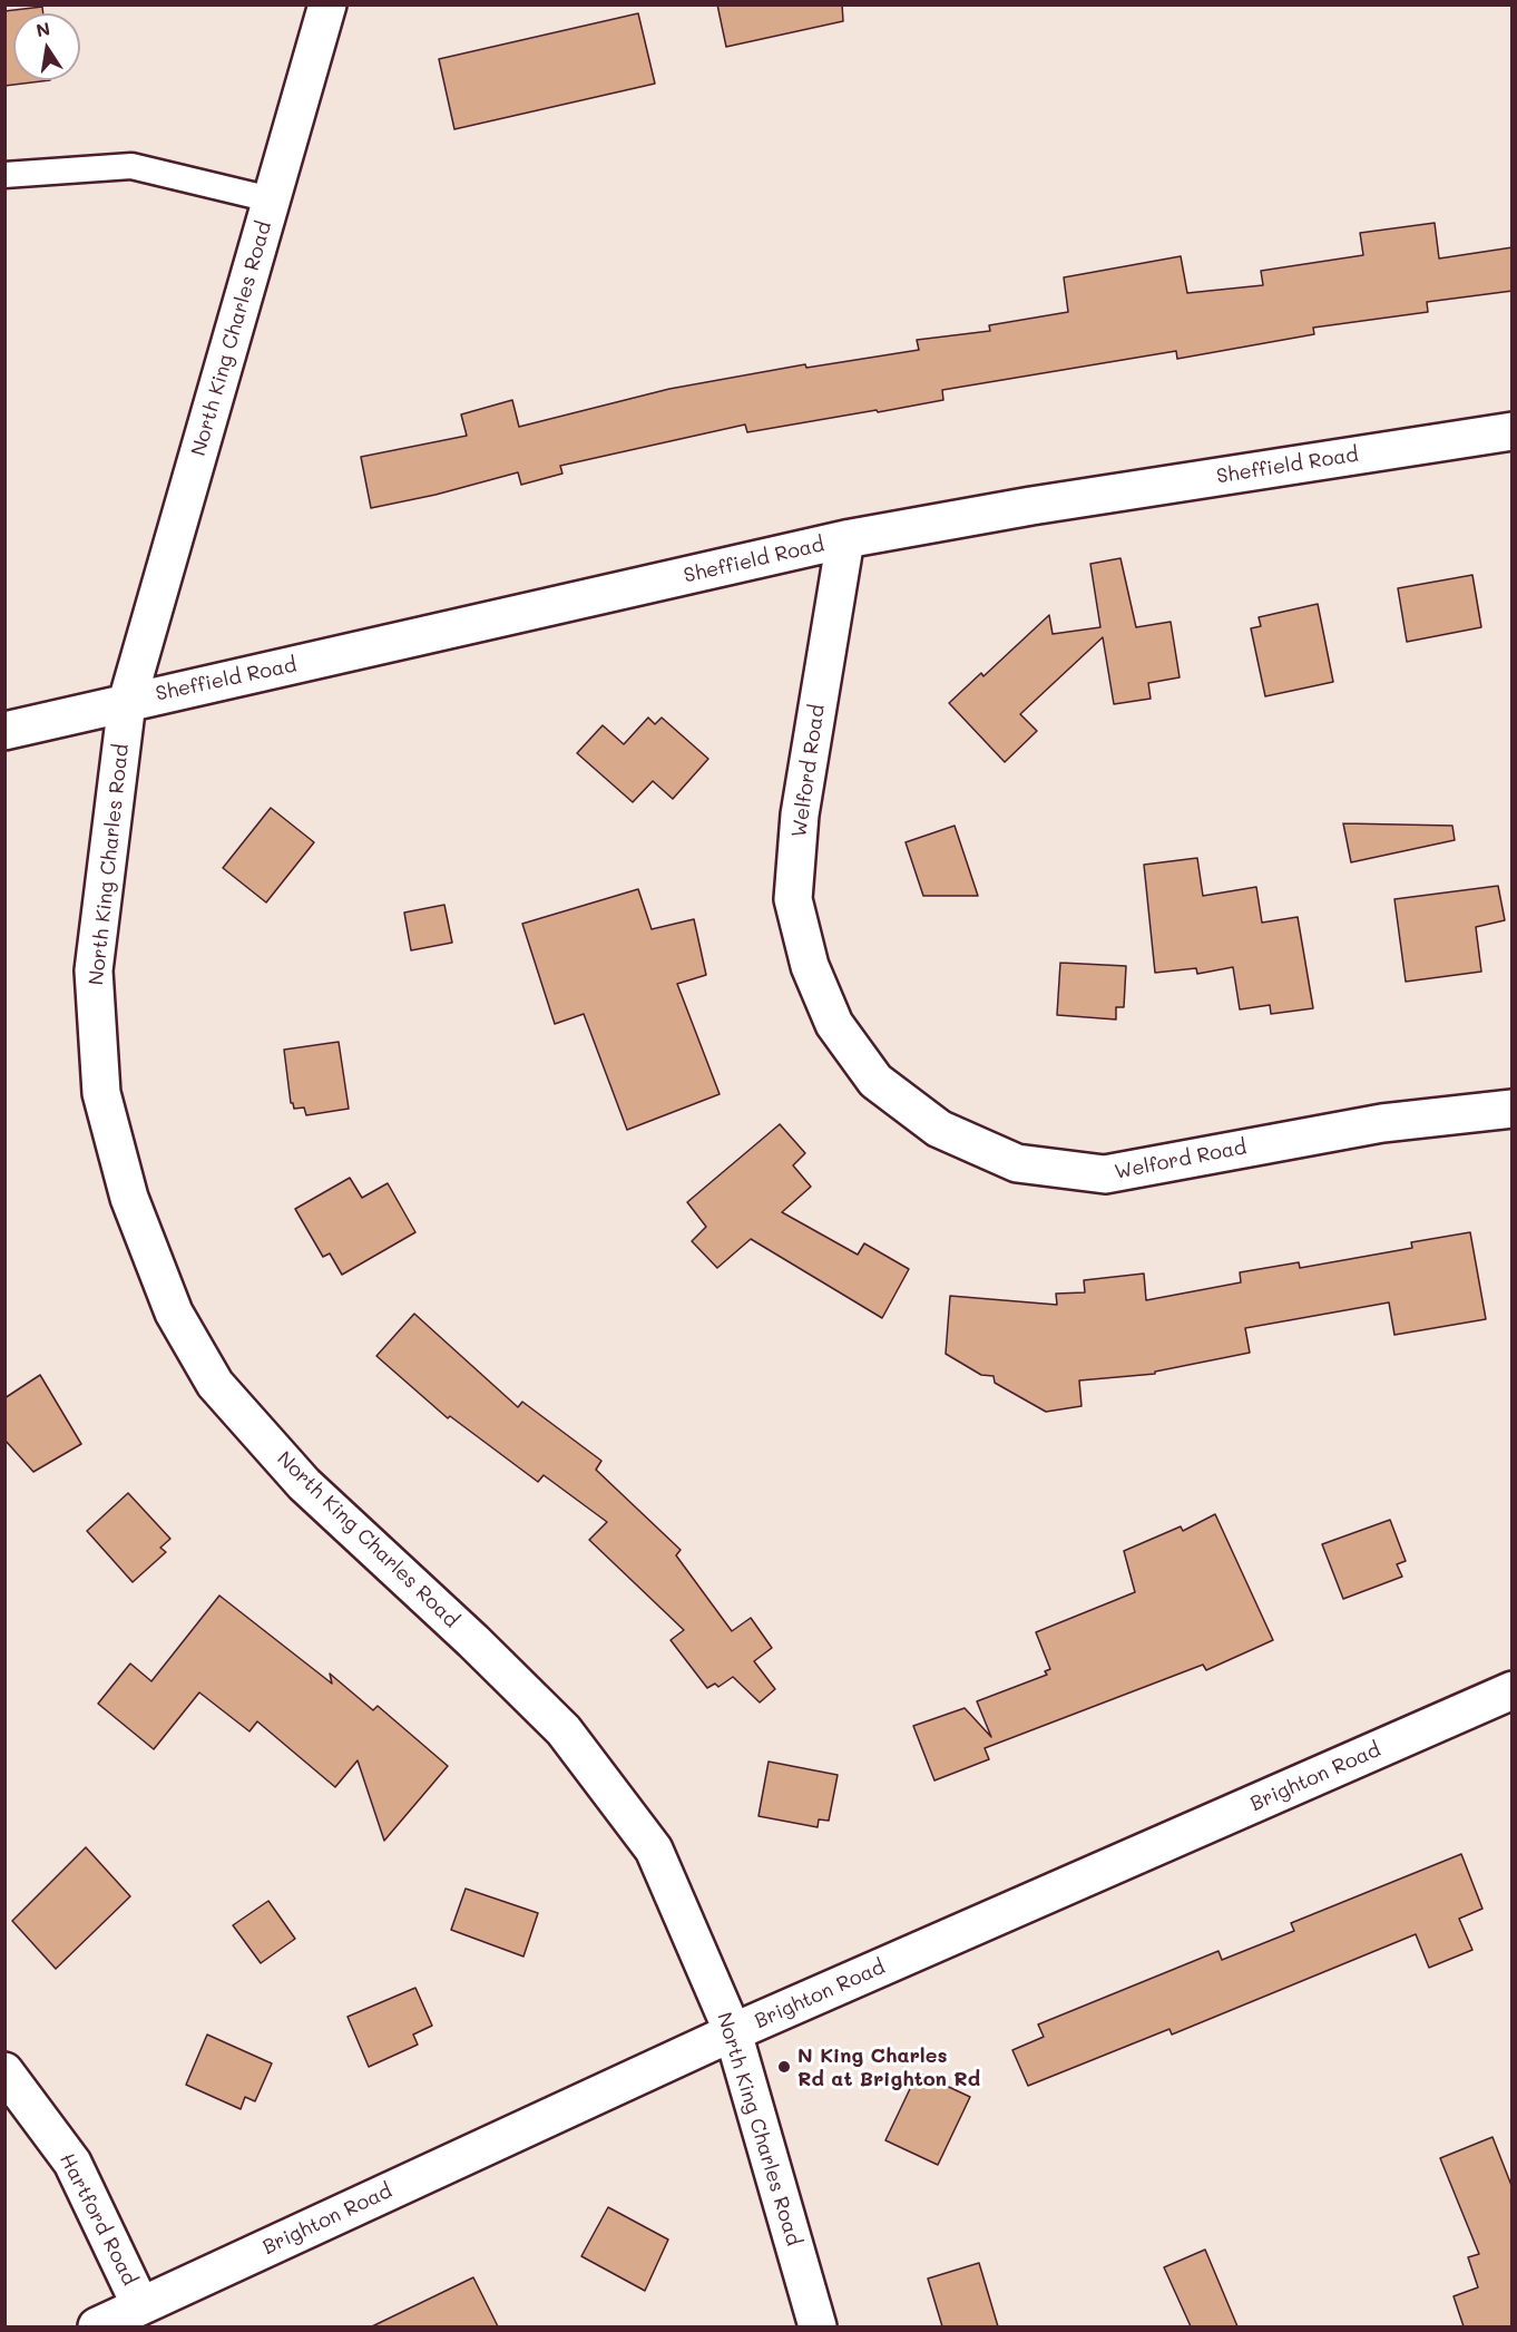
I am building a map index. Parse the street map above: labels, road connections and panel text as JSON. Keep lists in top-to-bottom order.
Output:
{
  "streets": {
    "street": [
      "North King Charles Road",
      "Sheffield Road",
      "Welford Road",
      "Brighton Road",
      "Hartford Road"
    ]
  },
  "crossings": [
    ["North King Charles Road", "Sheffield Road"],
    ["North King Charles Road", "Brighton Road"],
    ["Sheffield Road", "Welford Road"],
    ["Brighton Road", "Hartford Road"]
  ],
  "places": ["N King Charles Rd at Brighton Rd"],
  "north": "top"
}
